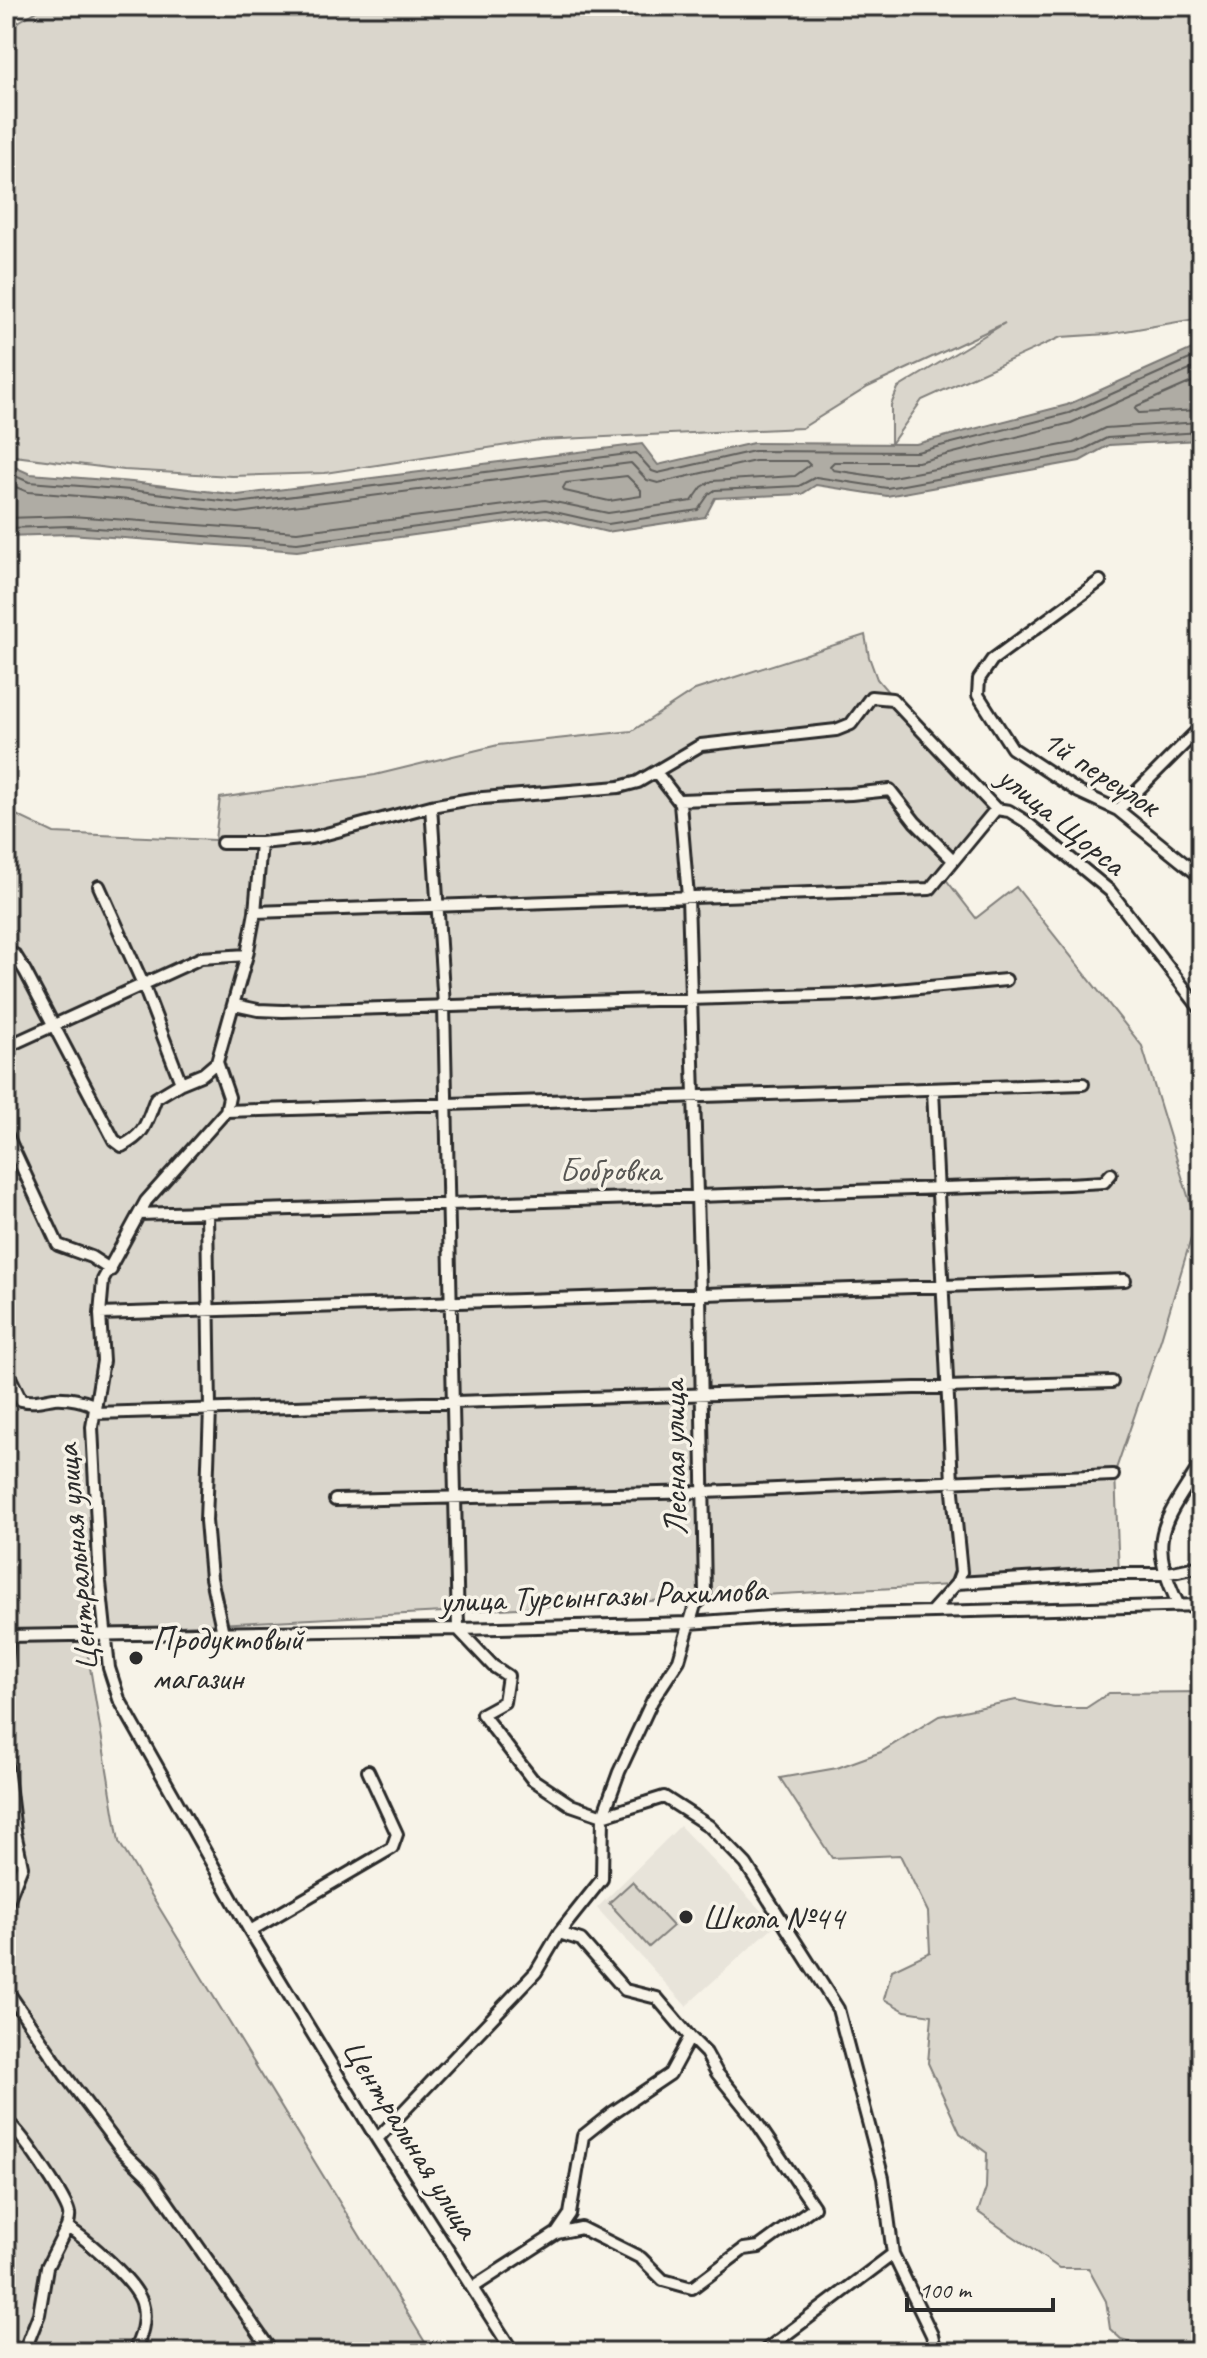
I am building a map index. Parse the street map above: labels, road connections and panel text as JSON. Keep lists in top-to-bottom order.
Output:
{
  "streets": {
    "street": [
      "1й переулок",
      "улица Щорса",
      "Лесная улица",
      "Центральная улица",
      "улица Турсынгазы Рахимова"
    ]
  },
  "crossings": [
    ["Лесная улица", "Центральная улица"],
    ["Лесная улица", "улица Турсынгазы Рахимова"],
    ["Центральная улица", "улица Турсынгазы Рахимова"]
  ],
  "parks": ["Бобровка"],
  "places": ["Продуктовый магазин", "Школа №44"],
  "scale_bar": "100 m"
}
